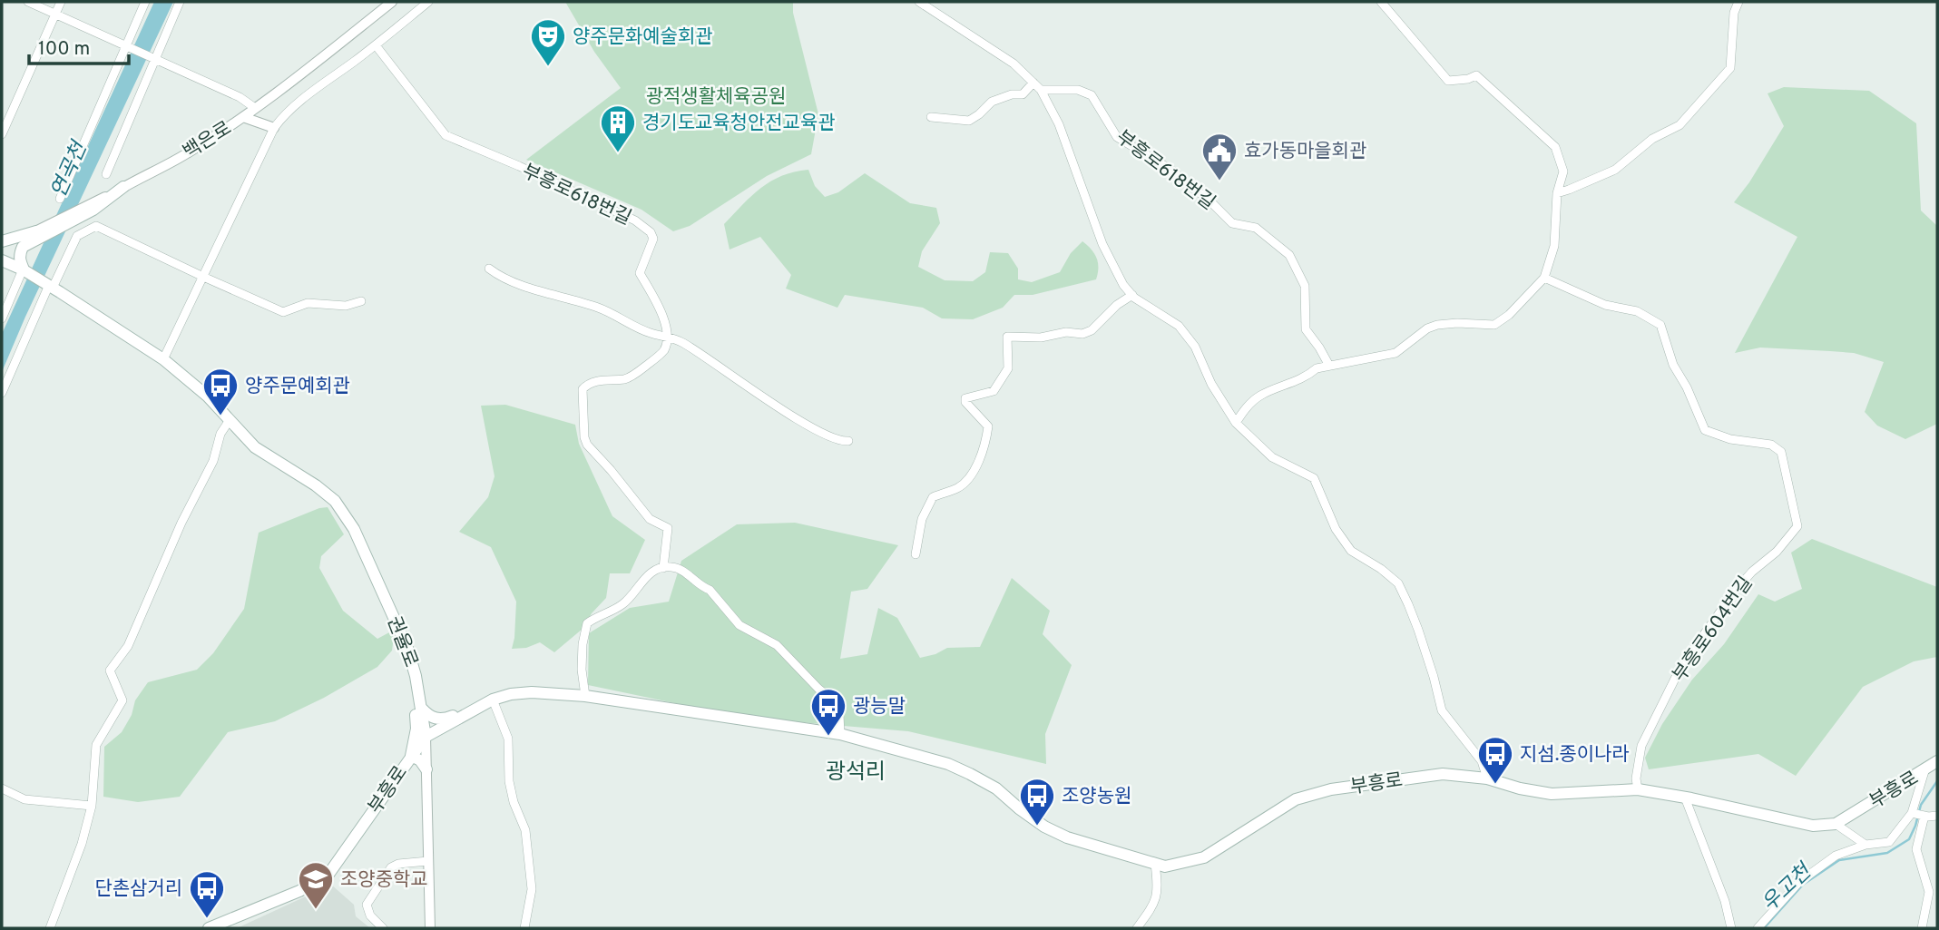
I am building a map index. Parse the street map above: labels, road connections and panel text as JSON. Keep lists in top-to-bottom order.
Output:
{
  "streets": {
    "main road": ["권율로", "부흥로"],
    "street": ["백은로", "부흥로618번길", "부흥로604번길"]
  },
  "crossings": [
    ["부흥로604번길", "부흥로"],
    ["권율로", "부흥로"]
  ],
  "districts": ["광석리"],
  "water": ["연곡천", "우고천"],
  "parks": ["광적생활체육공원"],
  "places": {
    "theatre": ["양주문화예술회관"],
    "building": ["경기도교육청안전교육관"],
    "public building": ["효가동마을회관"],
    "bus stop": [
      "양주문예회관",
      "광능말",
      "지섬.종이나라",
      "조양농원",
      "단촌삼거리"
    ],
    "school or university": ["조양중학교"]
  },
  "scale_bar": "100 m"
}
